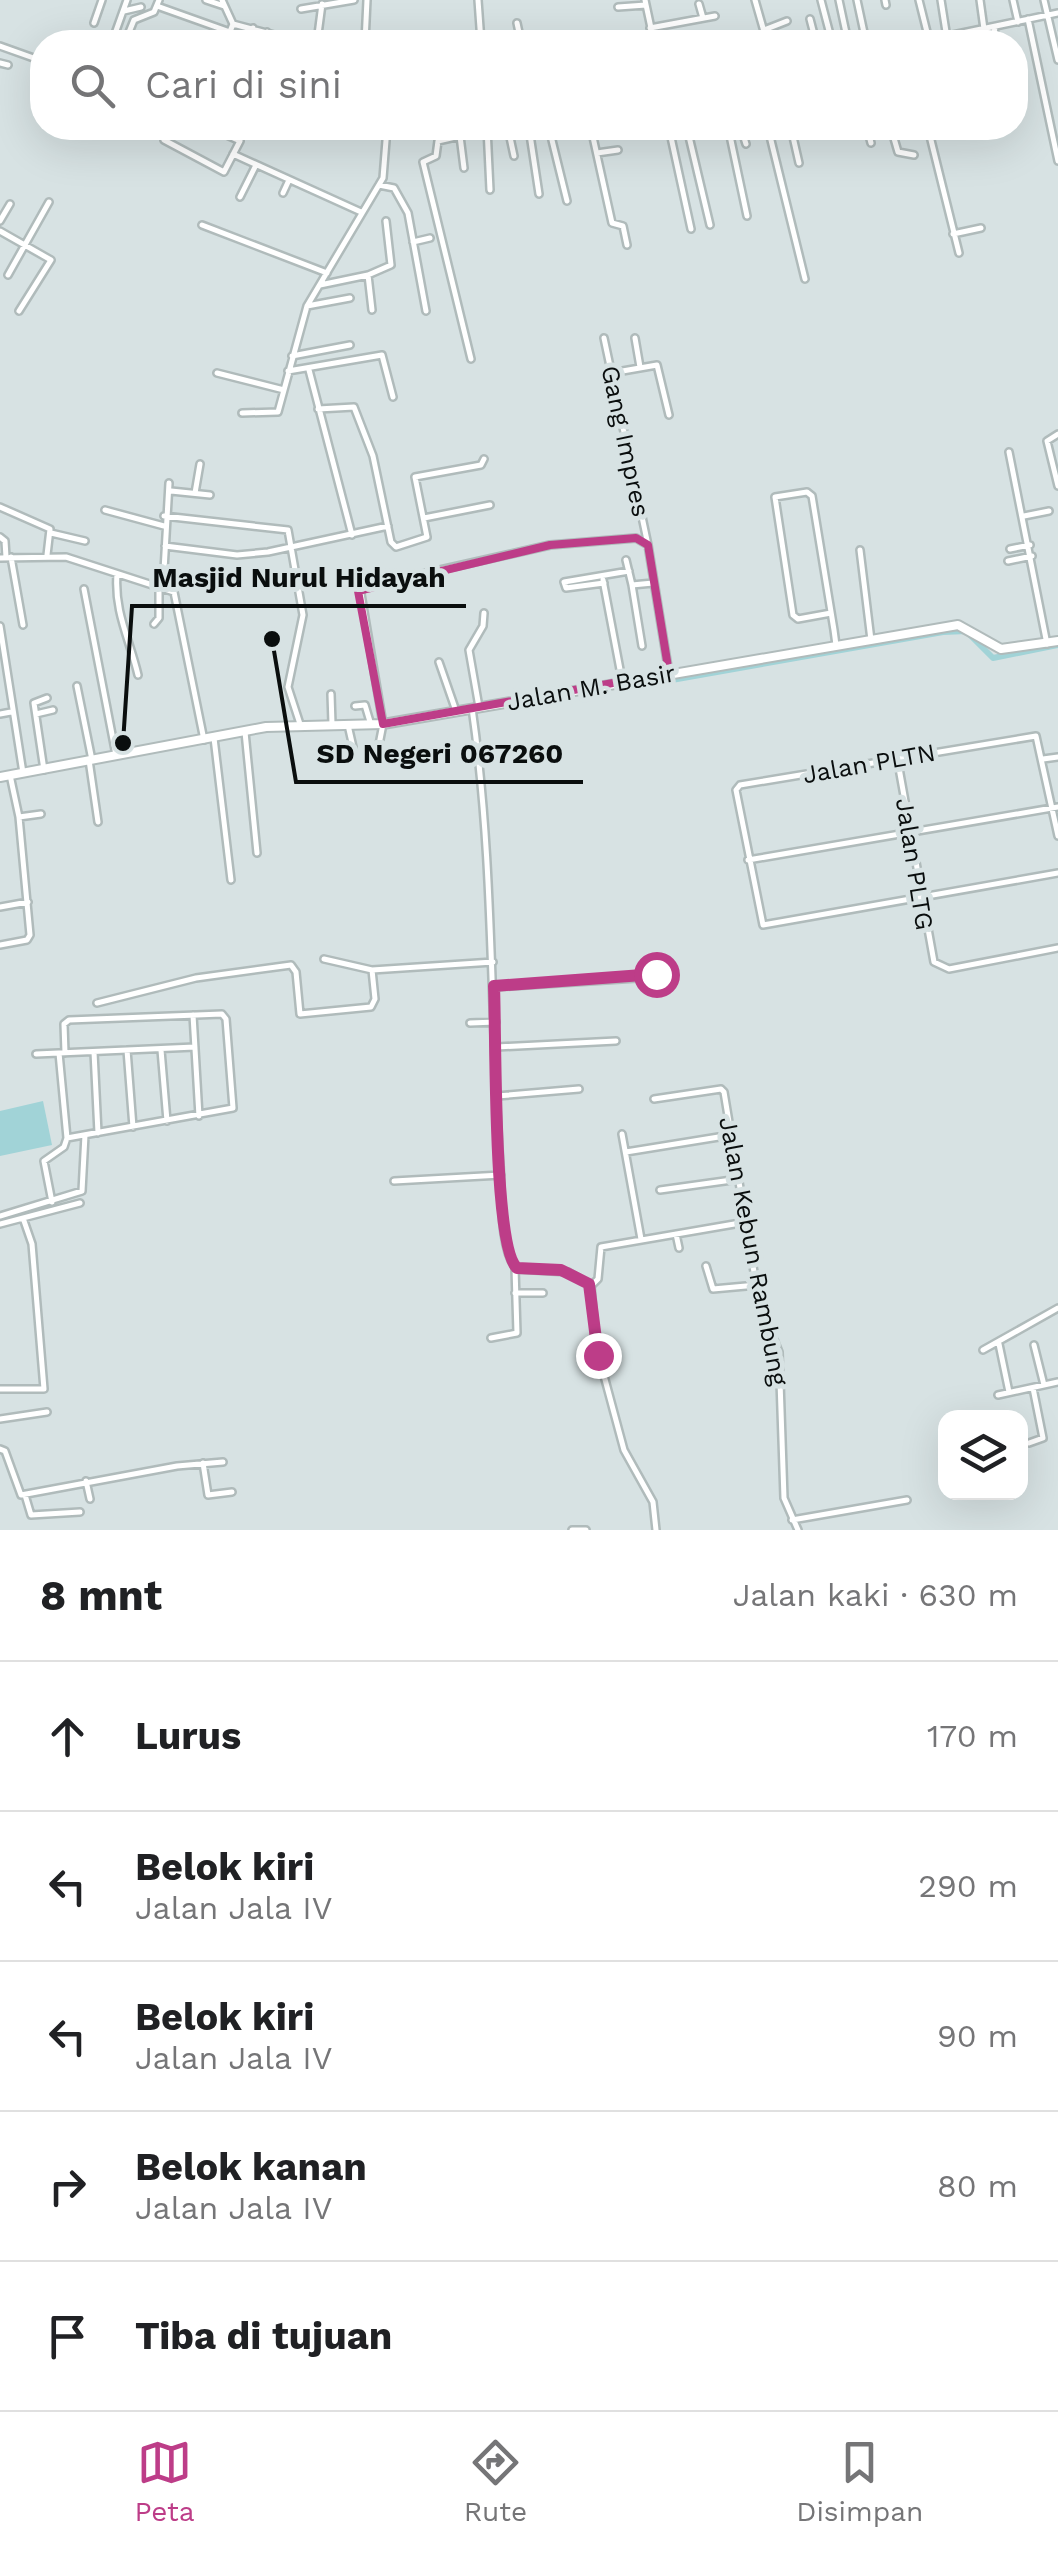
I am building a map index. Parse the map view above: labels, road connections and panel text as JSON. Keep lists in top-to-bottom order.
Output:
{
  "streets": {
    "main road": ["Jalan M. Basir"],
    "street": [
      "Gang Impres",
      "Jalan PLTN",
      "Jalan PLTG",
      "Jalan Kebun Rambung"
    ]
  },
  "crossings": [
    ["Gang Impres", "Jalan M. Basir"],
    ["Jalan PLTN", "Jalan PLTG"]
  ],
  "places": ["SD Negeri 067260", "Masjid Nurul Hidayah"],
  "page": {
    "search": "Cari di sini",
    "heading": ["8 mnt", "Jalan kaki · 630 m"],
    "list": [
      ["Lurus", "170 m"],
      ["Belok kiri", "Jalan Jala IV", "290 m"],
      ["Belok kiri", "Jalan Jala IV", "90 m"],
      ["Belok kanan", "Jalan Jala IV", "80 m"],
      "Tiba di tujuan"
    ],
    "nav": ["Peta", "Rute", "Disimpan"]
  }
}
